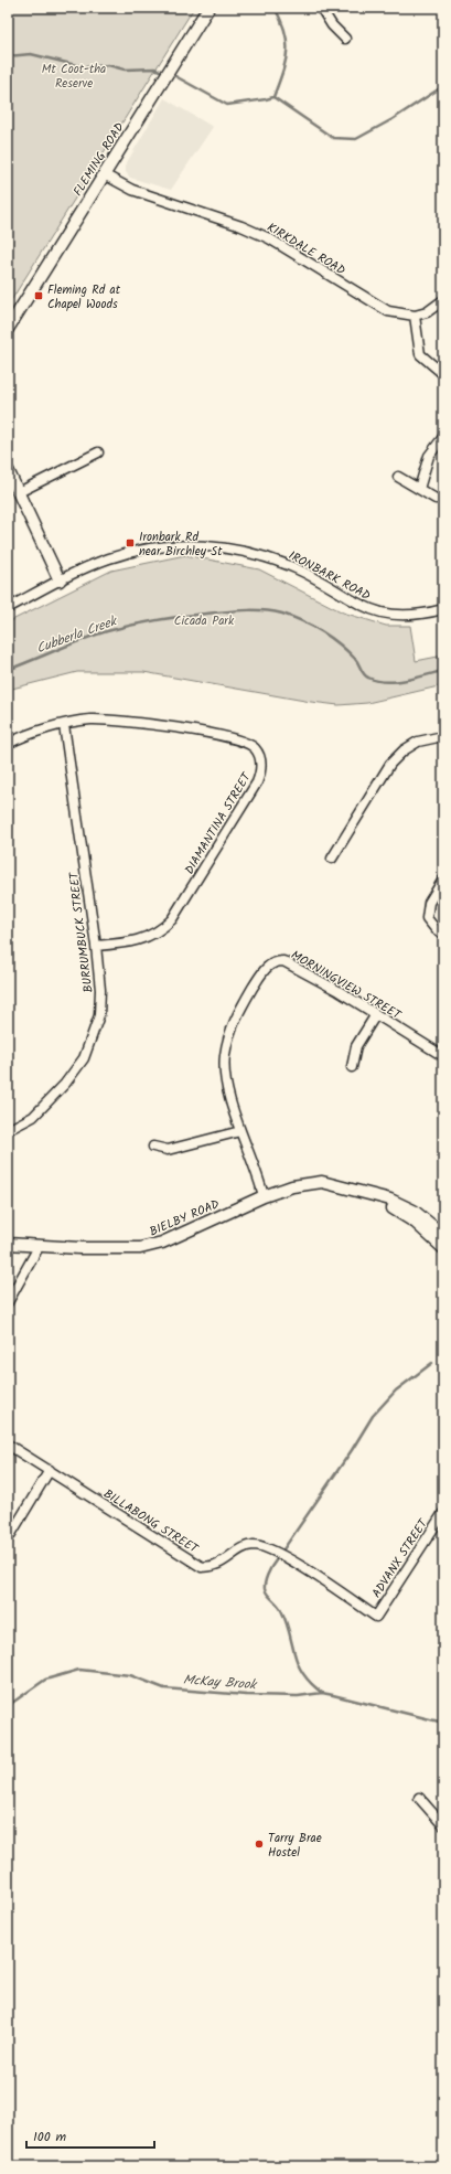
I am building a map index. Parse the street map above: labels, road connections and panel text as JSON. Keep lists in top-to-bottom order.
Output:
{
  "streets": {
    "street": [
      "FLEMING ROAD",
      "KIRKDALE ROAD",
      "IRONBARK ROAD",
      "DIAMANTINA STREET",
      "BURRUMBUCK STREET",
      "MORNINGVIEW STREET",
      "BIELBY ROAD",
      "BILLABONG STREET",
      "ADVANX STREET"
    ]
  },
  "crossings": [
    ["FLEMING ROAD", "KIRKDALE ROAD"],
    ["DIAMANTINA STREET", "BURRUMBUCK STREET"],
    ["MORNINGVIEW STREET", "BIELBY ROAD"],
    ["BILLABONG STREET", "ADVANX STREET"]
  ],
  "water": ["Cubberla Creek", "McKay Brook"],
  "parks": ["Mt Coot-tha Reserve", "Cicada Park"],
  "places": {
    "transit": ["Fleming Rd at Chapel Woods", "Ironbark Rd near Birchley St"],
    "other": ["Tarry Brae Hostel"]
  },
  "scale_bar": "100 m"
}
